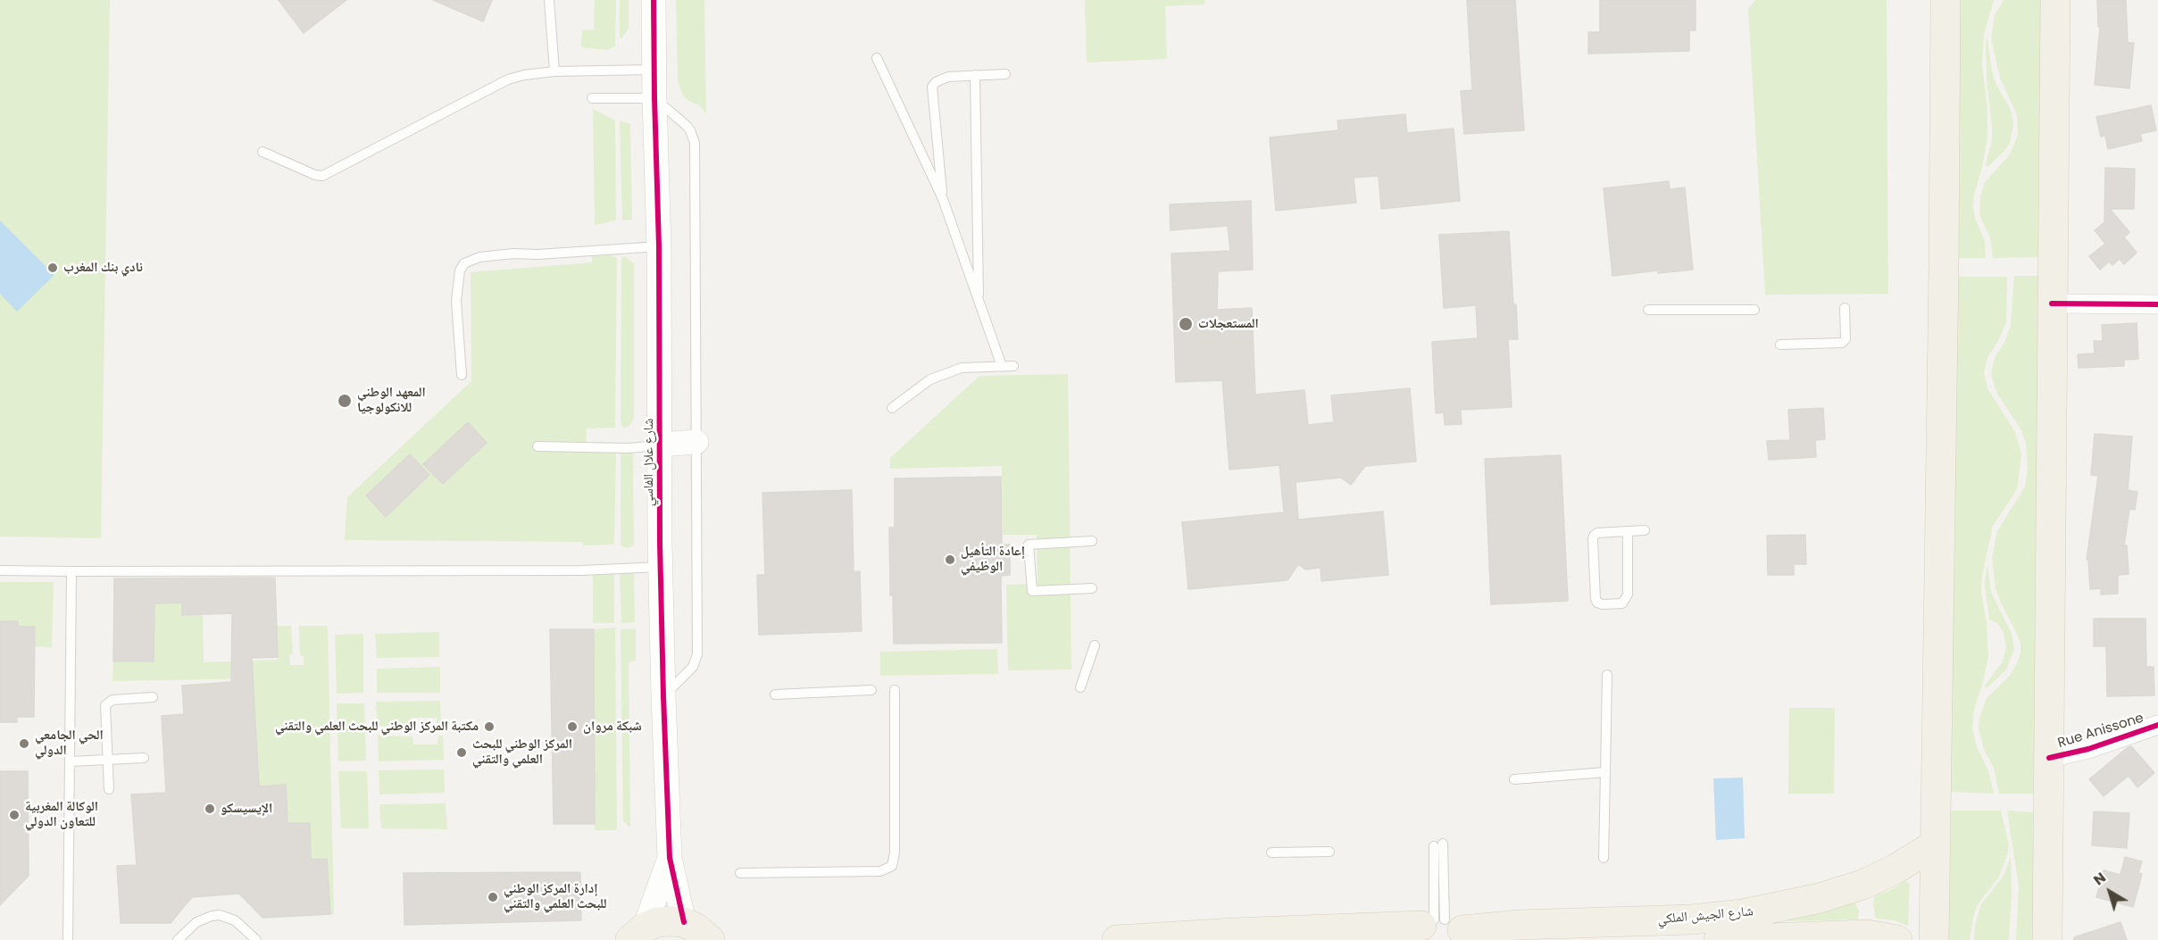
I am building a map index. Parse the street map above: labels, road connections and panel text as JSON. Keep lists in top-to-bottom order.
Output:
{
  "streets": {
    "main road": ["شارع الجيش الملكي"],
    "street": ["شارع علال الفاسي", "Rue Anissone"]
  },
  "places": [
    "نادي بنك المغرب",
    "المستعجلات",
    "المعهد الوطني للانكولوجيا",
    "إعادة التأهيل الوظيفي",
    "مكتبة المركز الوطني للبحث العلمي والتقني",
    "شبكة مروان",
    "الحي الجامعي الدولي",
    "المركز الوطني للبحث العلمي والتقني",
    "اﻹيسيسكو",
    "الوكالة المغربية للتعاون الدولي",
    "إدارة المركز الوطني للبحث العلمي والتقني"
  ],
  "north": "top left"
}
